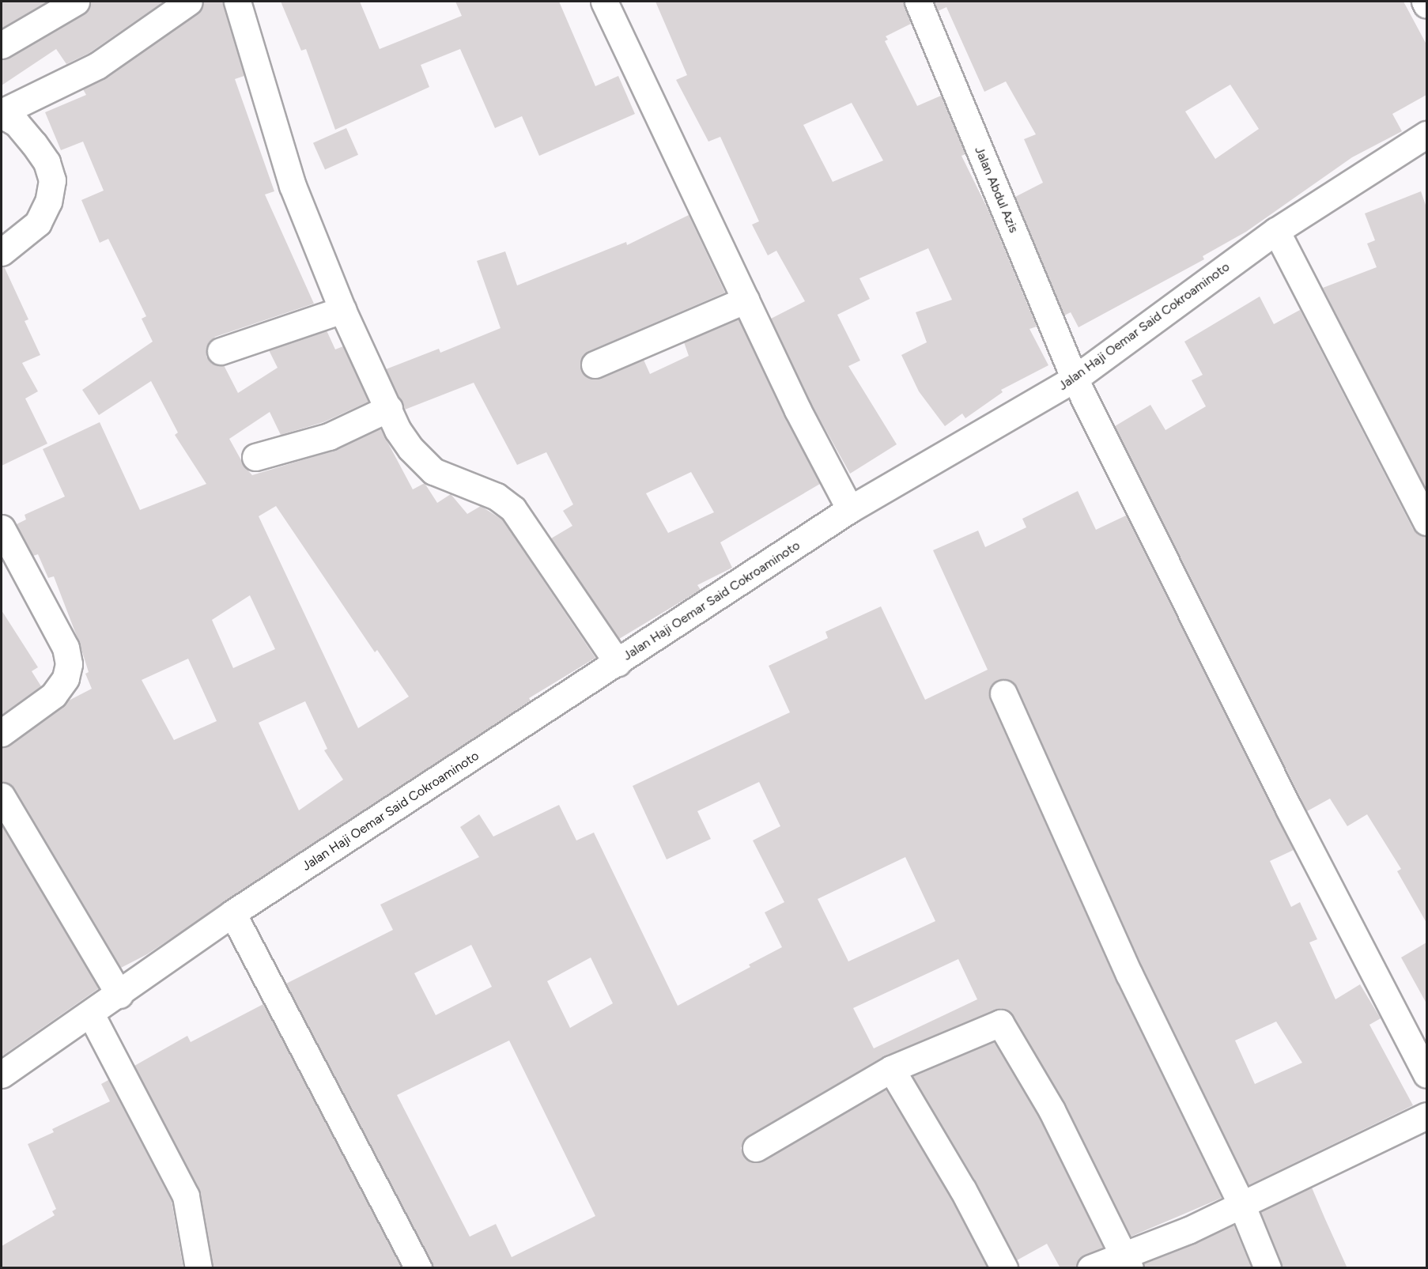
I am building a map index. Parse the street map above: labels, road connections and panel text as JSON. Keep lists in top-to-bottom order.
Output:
{
  "streets": {
    "street": ["Jalan Abdul Azis", "Jalan Haji Oemar Said Cokroaminoto"]
  },
  "crossings": [
    ["Jalan Abdul Azis", "Jalan Haji Oemar Said Cokroaminoto"]
  ]
}
